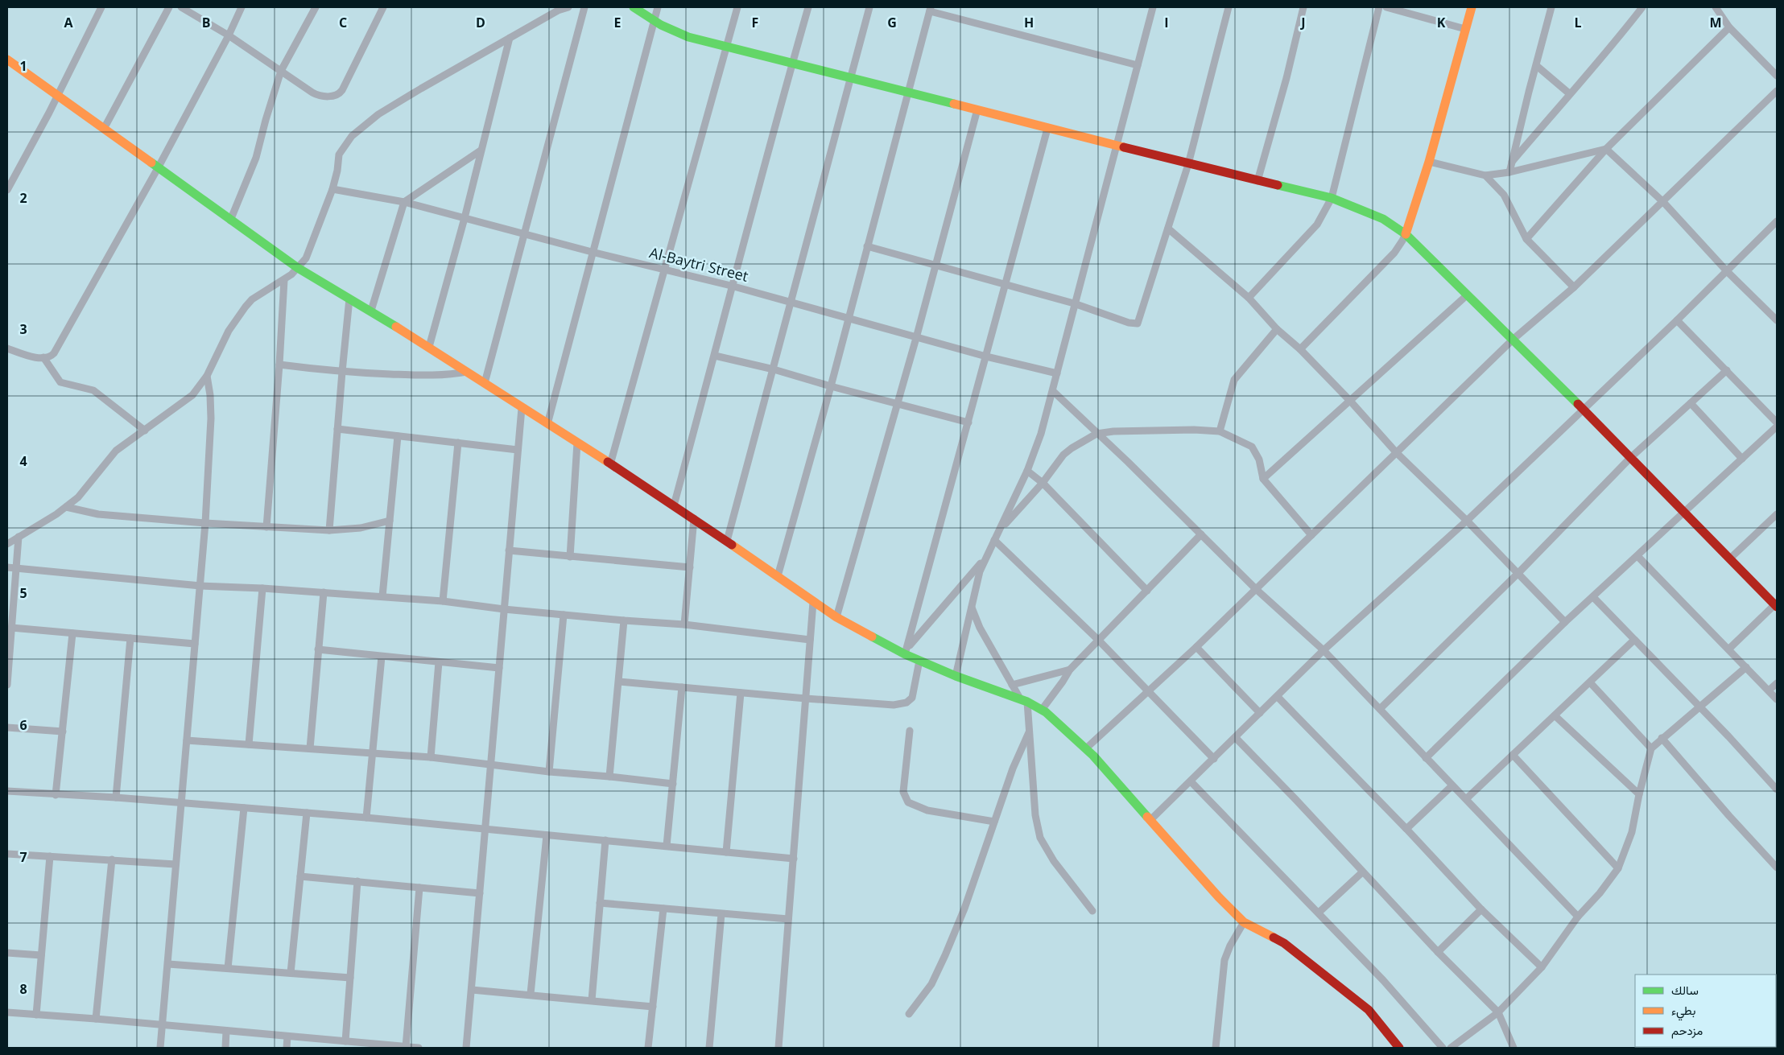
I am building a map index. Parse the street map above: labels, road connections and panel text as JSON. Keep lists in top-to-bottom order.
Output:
{
  "streets": {
    "street": ["Al-Baytri Street"]
  },
  "legend": ["سالك", "بطيء", "مزدحم"],
  "grid": {
    "columns": [
      "A",
      "B",
      "C",
      "D",
      "E",
      "F",
      "G",
      "H",
      "I",
      "J",
      "K",
      "L",
      "M"
    ],
    "rows": [
      "1",
      "2",
      "3",
      "4",
      "5",
      "6",
      "7",
      "8"
    ]
  }
}
